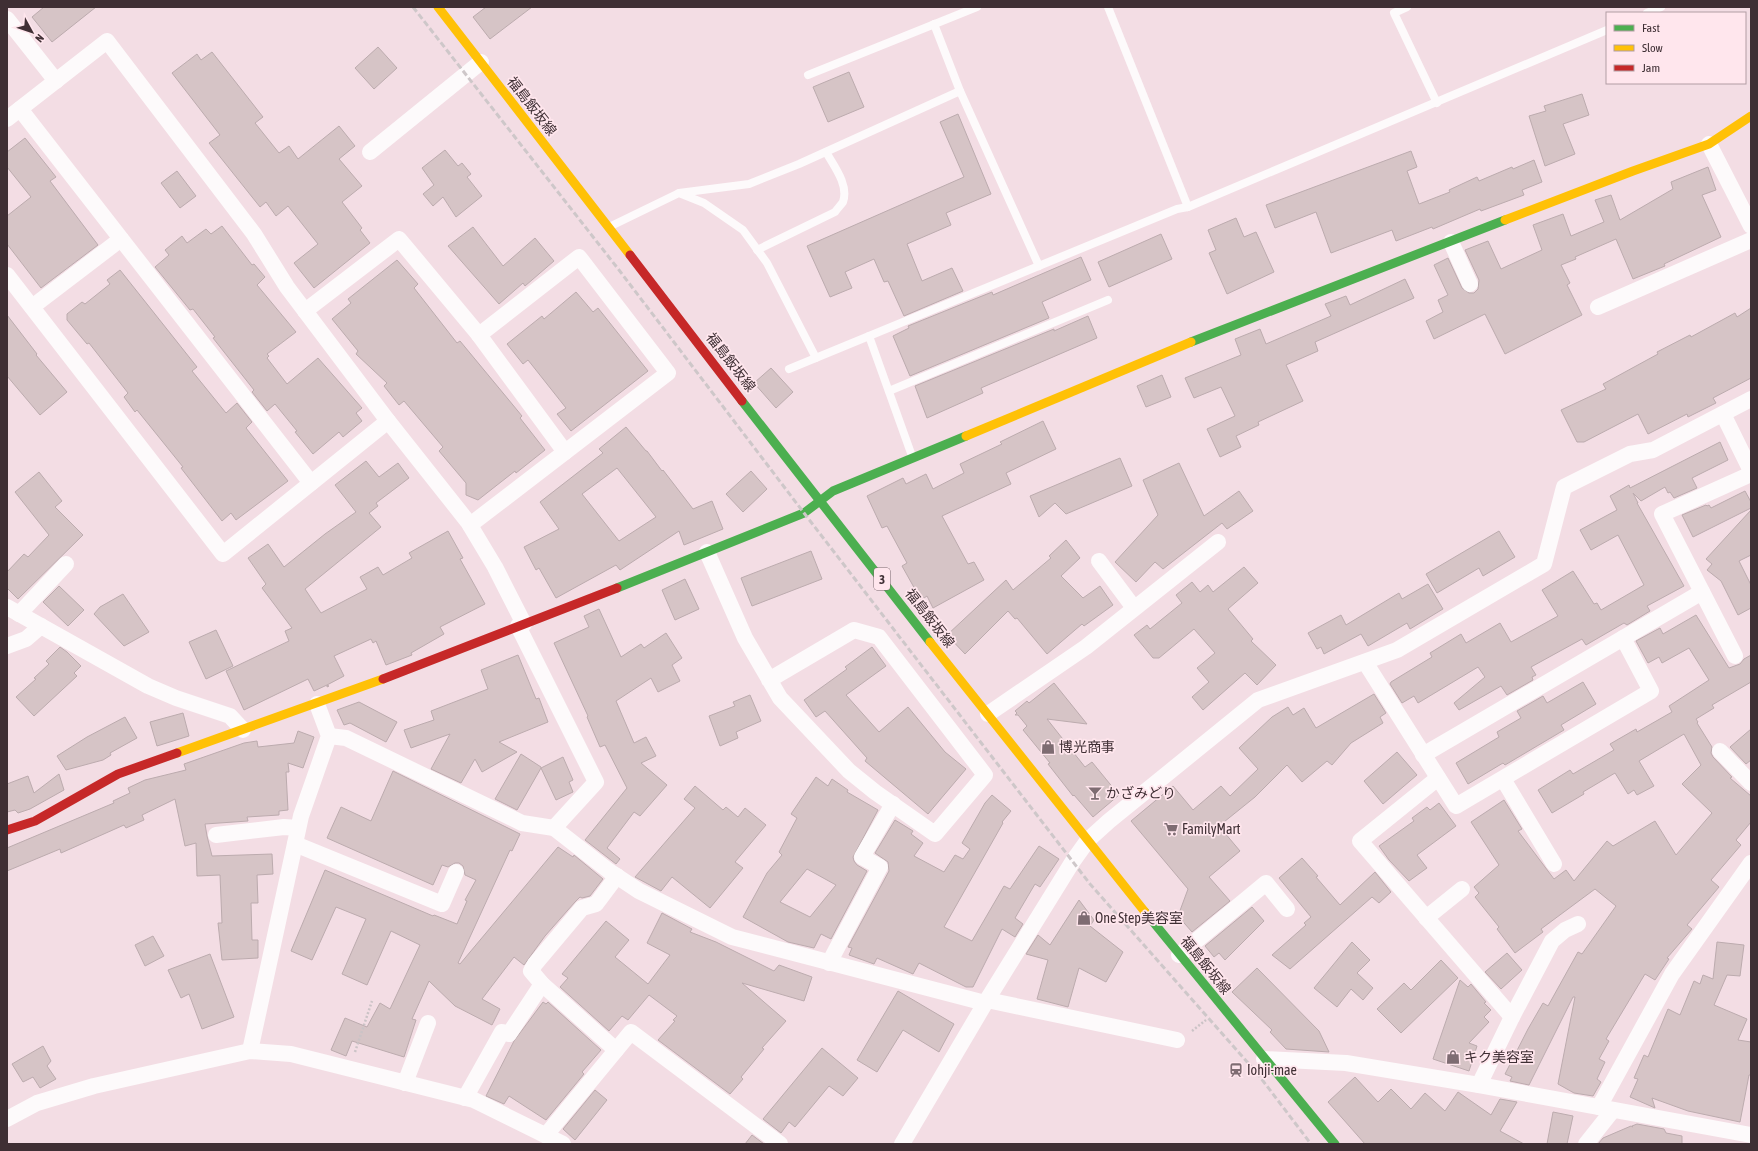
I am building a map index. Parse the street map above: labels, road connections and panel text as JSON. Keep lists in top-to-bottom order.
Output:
{
  "streets": {
    "street": ["福島飯坂線", "3"]
  },
  "places": {
    "shop": ["博光商事", "One Step美容室", "キク美容室"],
    "bar": ["かざみどり"],
    "supermarket": ["FamilyMart"],
    "station": ["Iohji-mae"]
  },
  "legend": ["Fast", "Slow", "Jam"],
  "north": "bottom right"
}
